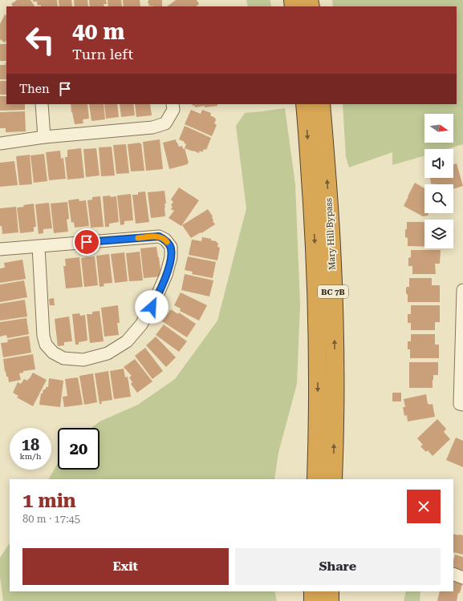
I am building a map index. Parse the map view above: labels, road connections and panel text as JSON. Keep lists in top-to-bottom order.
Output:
{
  "streets": {
    "highway": ["Mary Hill Bypass", "BC 7B"]
  },
  "north": "right",
  "page": {
    "turn": ["40 m", "Turn left"],
    "then": "Then",
    "speed": "18 km/h",
    "limit": "20",
    "heading": ["1 min", "80 m · 17:45"],
    "buttons": ["Exit", "Share"]
  }
}
